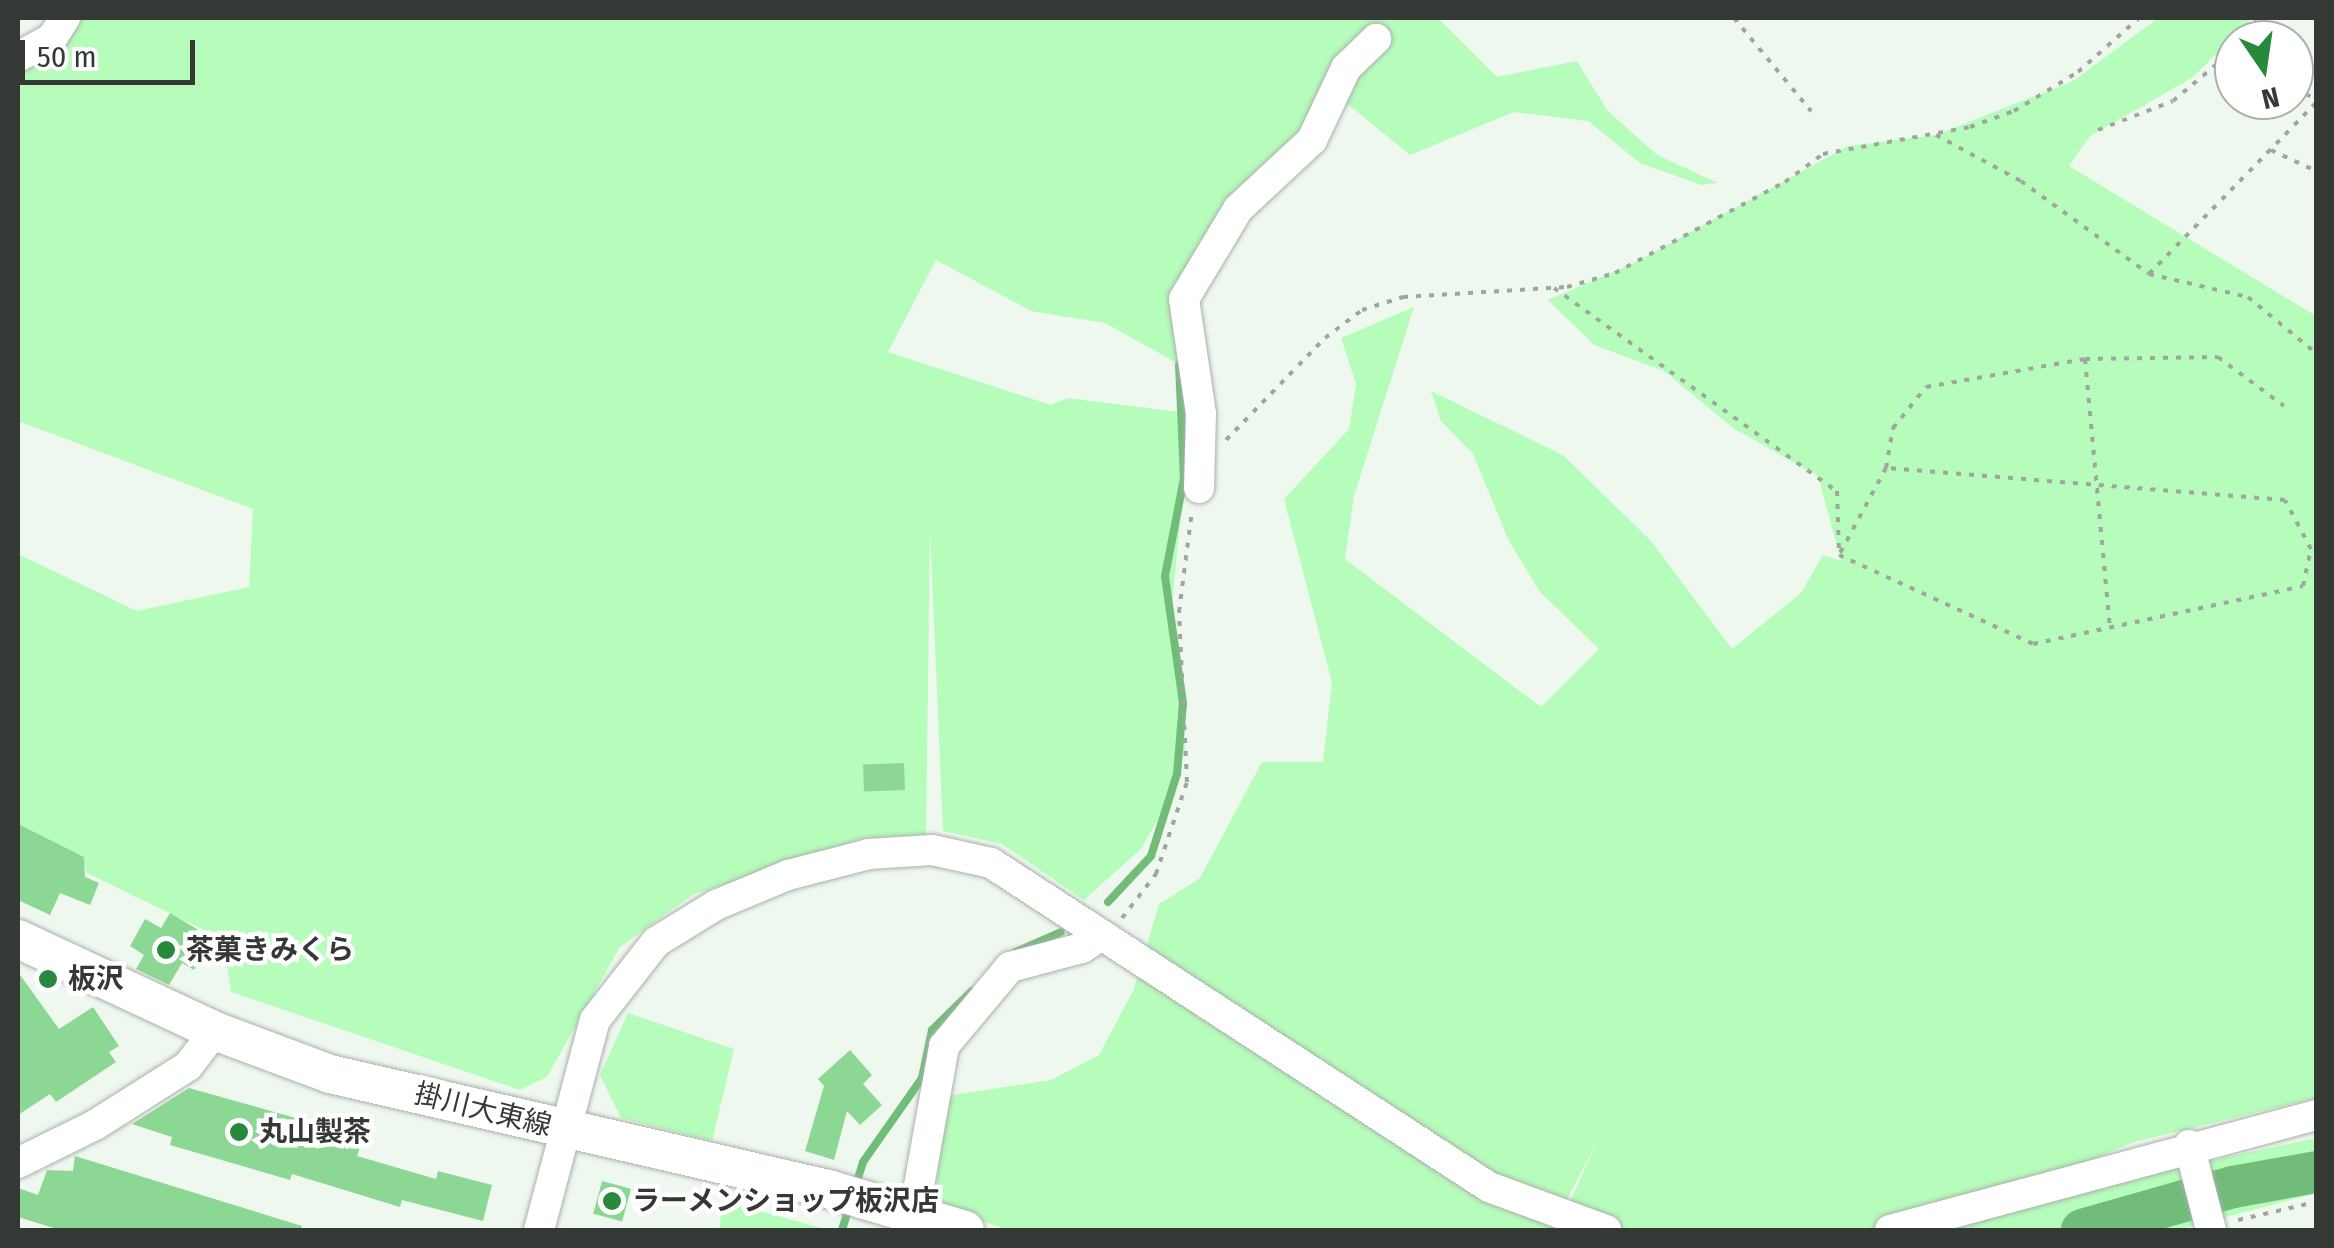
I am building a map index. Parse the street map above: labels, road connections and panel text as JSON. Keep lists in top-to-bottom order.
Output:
{
  "streets": {
    "main road": ["掛川大東線"]
  },
  "places": [
    "茶菓きみくら",
    "板沢",
    "丸山製茶",
    "ラーメンショップ板沢店"
  ],
  "scale_bar": "50 m",
  "north": "bottom"
}
